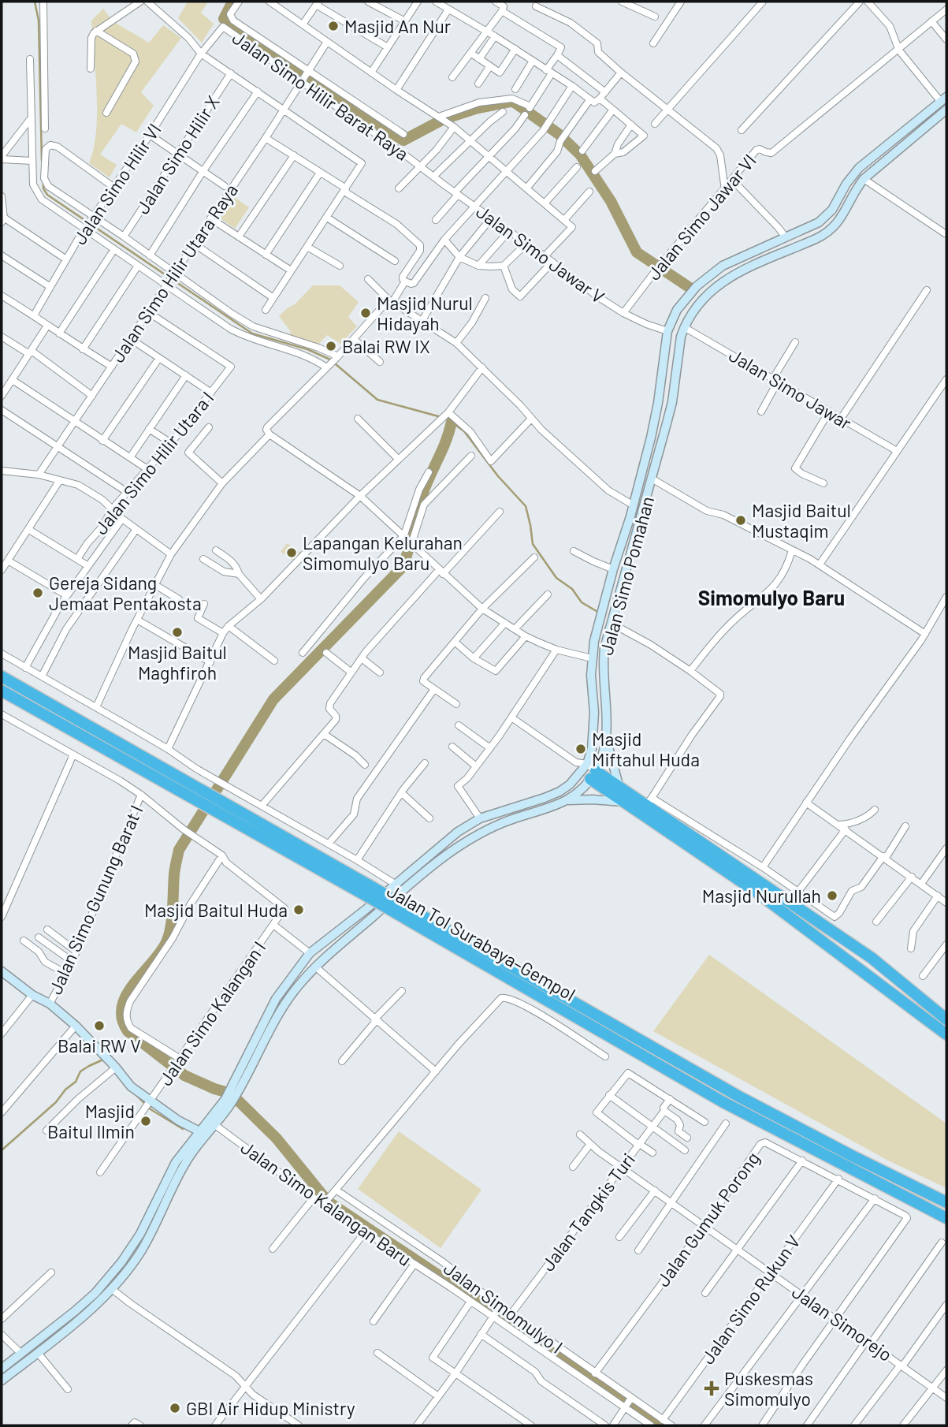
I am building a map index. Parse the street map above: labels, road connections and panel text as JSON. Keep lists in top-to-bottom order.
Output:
{
  "streets": {
    "highway": ["Jalan Tol Surabaya–Gempol"],
    "main road": ["Jalan Simo Pomahan"],
    "street": [
      "Jalan Simo Hilir Barat Raya",
      "Jalan Simo Hilir X",
      "Jalan Simo Hilir VI",
      "Jalan Simo Jawar VI",
      "Jalan Simo Jawar V",
      "Jalan Simo Hilir Utara Raya",
      "Jalan Simo Jawar",
      "Jalan Simo Hilir Utara I",
      "Jalan Simo Gunung Barat I",
      "Jalan Simo Kalangan I",
      "Jalan Simo Kalangan Baru",
      "Jalan Tangkis Turi",
      "Jalan Gumuk Porong",
      "Jalan Simo Rukun V",
      "Jalan Simomulyo I",
      "Jalan Simorejo"
    ]
  },
  "crossings": [
    ["Jalan Simo Hilir Barat Raya", "Jalan Simo Hilir VI"],
    ["Jalan Simo Hilir Barat Raya", "Jalan Simo Jawar V"],
    ["Jalan Simo Hilir Barat Raya", "Jalan Simo Hilir Utara Raya"],
    ["Jalan Simo Jawar VI", "Jalan Simo Jawar V"],
    ["Jalan Simo Hilir Utara Raya", "Jalan Simo Hilir Utara I"],
    ["Jalan Simo Gunung Barat I", "Jalan Simo Kalangan I"],
    ["Jalan Tangkis Turi", "Jalan Simomulyo I"],
    ["Jalan Tangkis Turi", "Jalan Simorejo"],
    ["Jalan Gumuk Porong", "Jalan Simo Rukun V"],
    ["Jalan Gumuk Porong", "Jalan Simomulyo I"],
    ["Jalan Gumuk Porong", "Jalan Simorejo"],
    ["Jalan Simo Rukun V", "Jalan Simomulyo I"],
    ["Jalan Simo Rukun V", "Jalan Simorejo"]
  ],
  "districts": ["Simomulyo Baru"],
  "places": {
    "other": [
      "Masjid An Nur",
      "Masjid Nurul Hidayah",
      "Balai RW IX",
      "Masjid Baitul Mustaqim",
      "Lapangan Kelurahan Simomulyo Baru",
      "Gereja Sidang Jemaat Pentakosta",
      "Masjid Baitul Maghfiroh",
      "Masjid Miftahul Huda",
      "Masjid Nurullah",
      "Masjid Baitul Huda",
      "Balai RW V",
      "Masjid Baitul Ilmin",
      "GBI Air Hidup Ministry"
    ],
    "health": ["Puskesmas Simomulyo"]
  }
}
